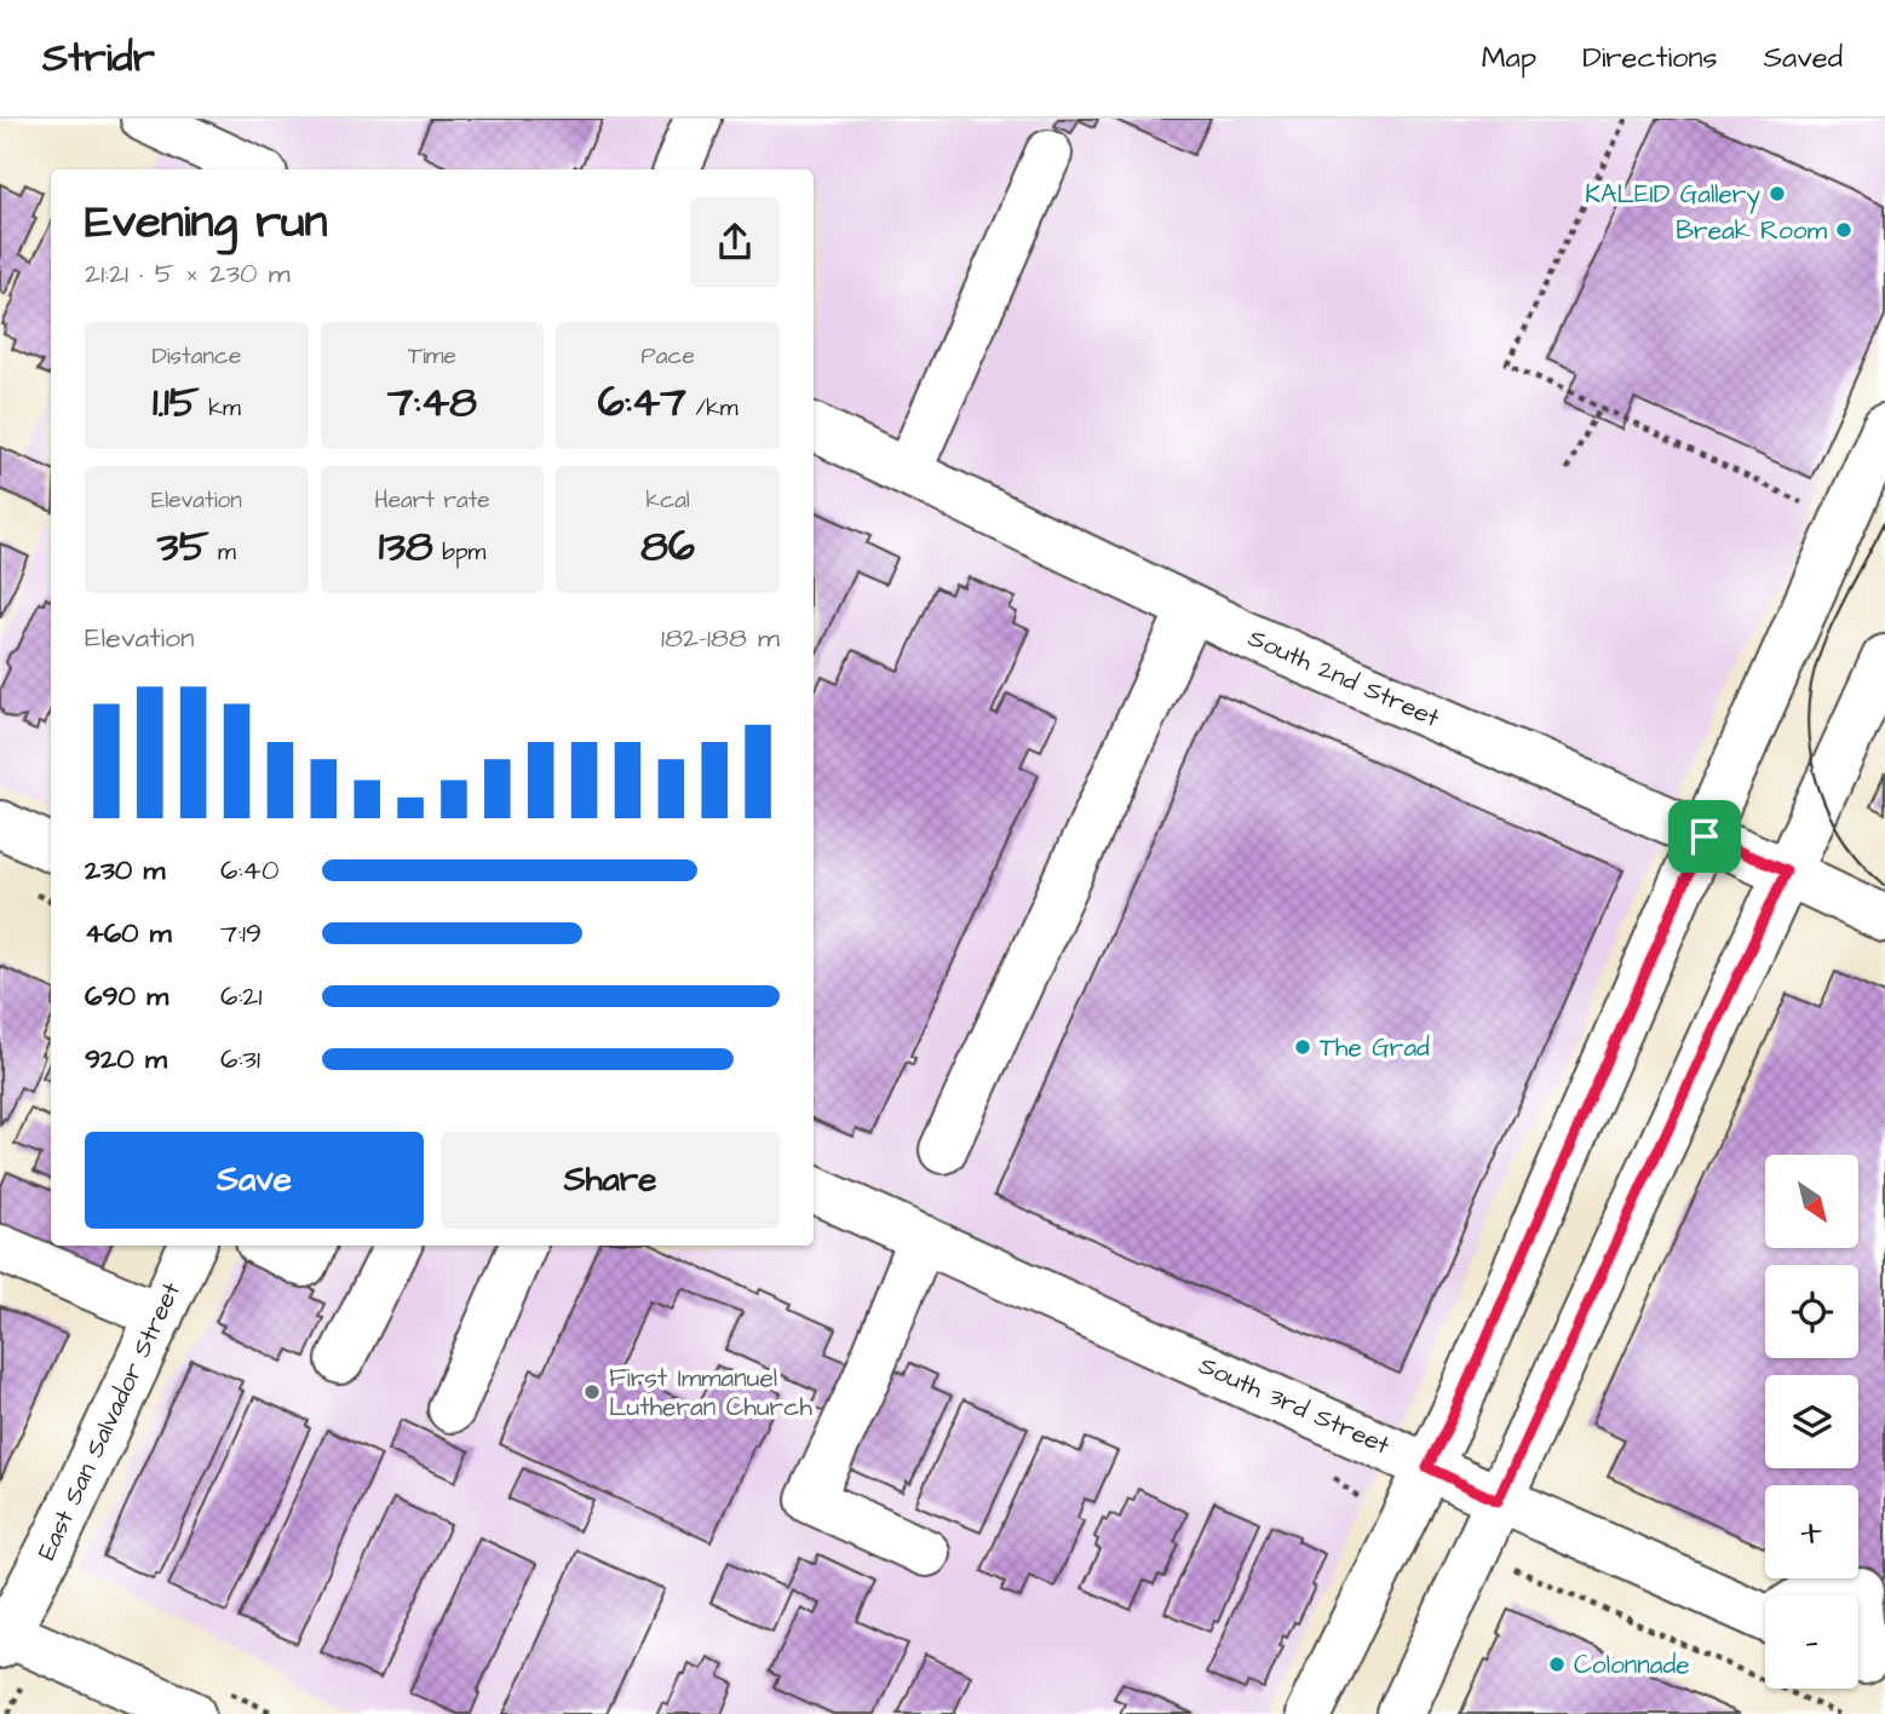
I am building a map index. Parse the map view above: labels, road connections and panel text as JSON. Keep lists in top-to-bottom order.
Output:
{
  "streets": {
    "street": ["South 2nd Street", "South 3rd Street", "East San Salvador Street"]
  },
  "places": [
    "KALEID Gallery",
    "Break Room",
    "The Grad",
    "First Immanuel Lutheran Church",
    "Colonnade"
  ],
  "north": "bottom right",
  "page": {
    "header": "Stridr",
    "nav": ["Map", "Directions", "Saved"],
    "heading": ["Evening run", "21:21 · 5 × 230 m"],
    "stats": [
      ["Distance", "1.15 km"],
      ["Time", "7:48"],
      ["Pace", "6:47 /km"],
      ["Elevation", "35 m"],
      ["Heart rate", "138 bpm"],
      ["kcal", "86"]
    ],
    "chart": ["Elevation", "182–188 m"],
    "list": [
      {
        "name": "230 m",
        "note": "6:40"
      },
      {
        "name": "460 m",
        "note": "7:19"
      },
      {
        "name": "690 m",
        "note": "6:21"
      },
      {
        "name": "920 m",
        "note": "6:31"
      }
    ],
    "buttons": ["Save", "Share"],
    "map_buttons": ["+", "−"]
  }
}
